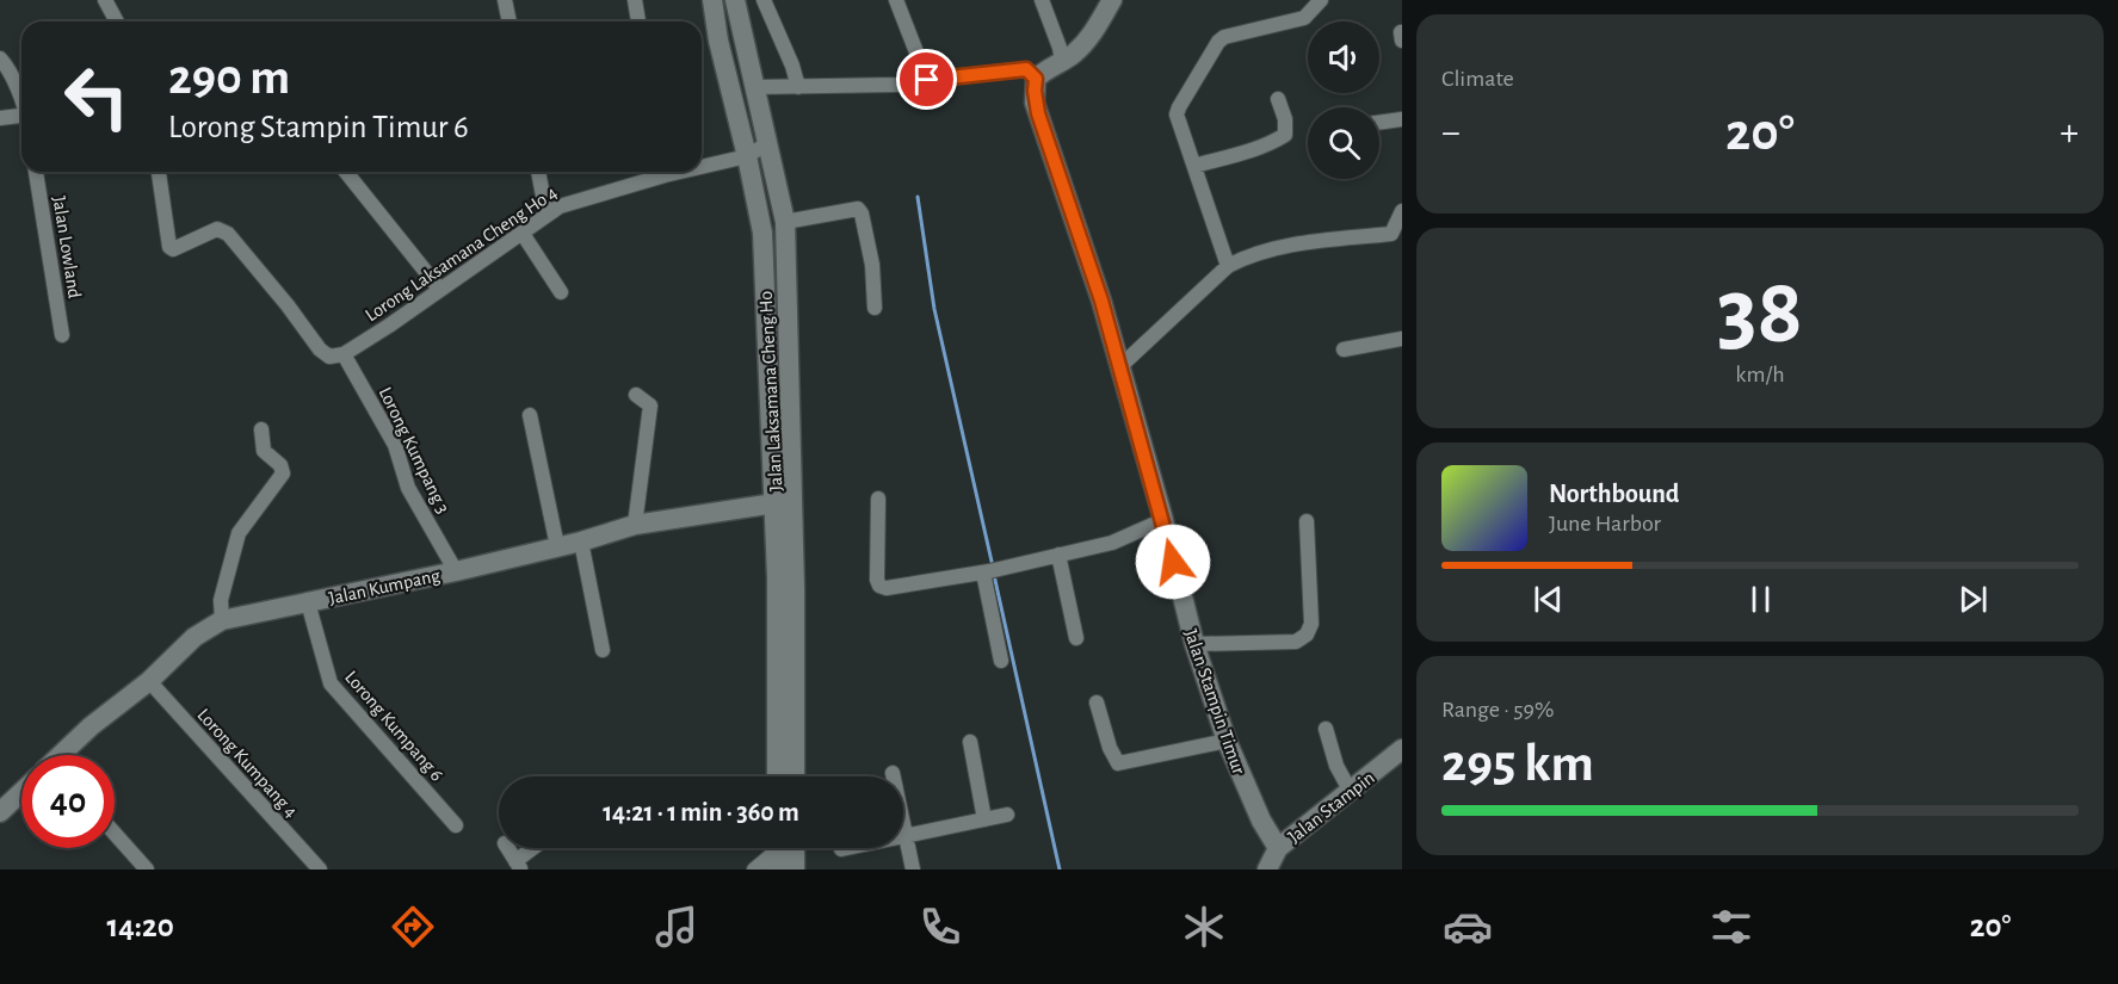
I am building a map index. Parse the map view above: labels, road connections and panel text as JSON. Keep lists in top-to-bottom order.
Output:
{
  "streets": {
    "street": [
      "Jalan Lowland",
      "Lorong Laksamana Cheng Ho 4",
      "Jalan Laksamana Cheng Ho",
      "Lorong Kumpang 3",
      "Jalan Kumpang",
      "Jalan Stampin Timur",
      "Lorong Kumpang 6",
      "Lorong Kumpang 4",
      "Jalan Stampin"
    ]
  },
  "crossings": [
    ["Lorong Laksamana Cheng Ho 4", "Jalan Laksamana Cheng Ho"],
    ["Lorong Laksamana Cheng Ho 4", "Lorong Kumpang 3"],
    ["Jalan Laksamana Cheng Ho", "Jalan Kumpang"],
    ["Lorong Kumpang 3", "Jalan Kumpang"],
    ["Jalan Kumpang", "Lorong Kumpang 6"],
    ["Jalan Kumpang", "Lorong Kumpang 4"],
    ["Jalan Stampin Timur", "Jalan Stampin"]
  ],
  "page": {
    "tile": [
      "Climate",
      ["38", "km/h"],
      ["Range · 59%", "295 km"]
    ],
    "turn": ["290 m", "Lorong Stampin Timur 6"],
    "heat": ["−", "20°", "+"],
    "song": ["Northbound", "June Harbor"],
    "limit": "40",
    "trip": "14:21 · 1 min · 360 m",
    "tabs": ["14:20", "20°"]
  }
}
